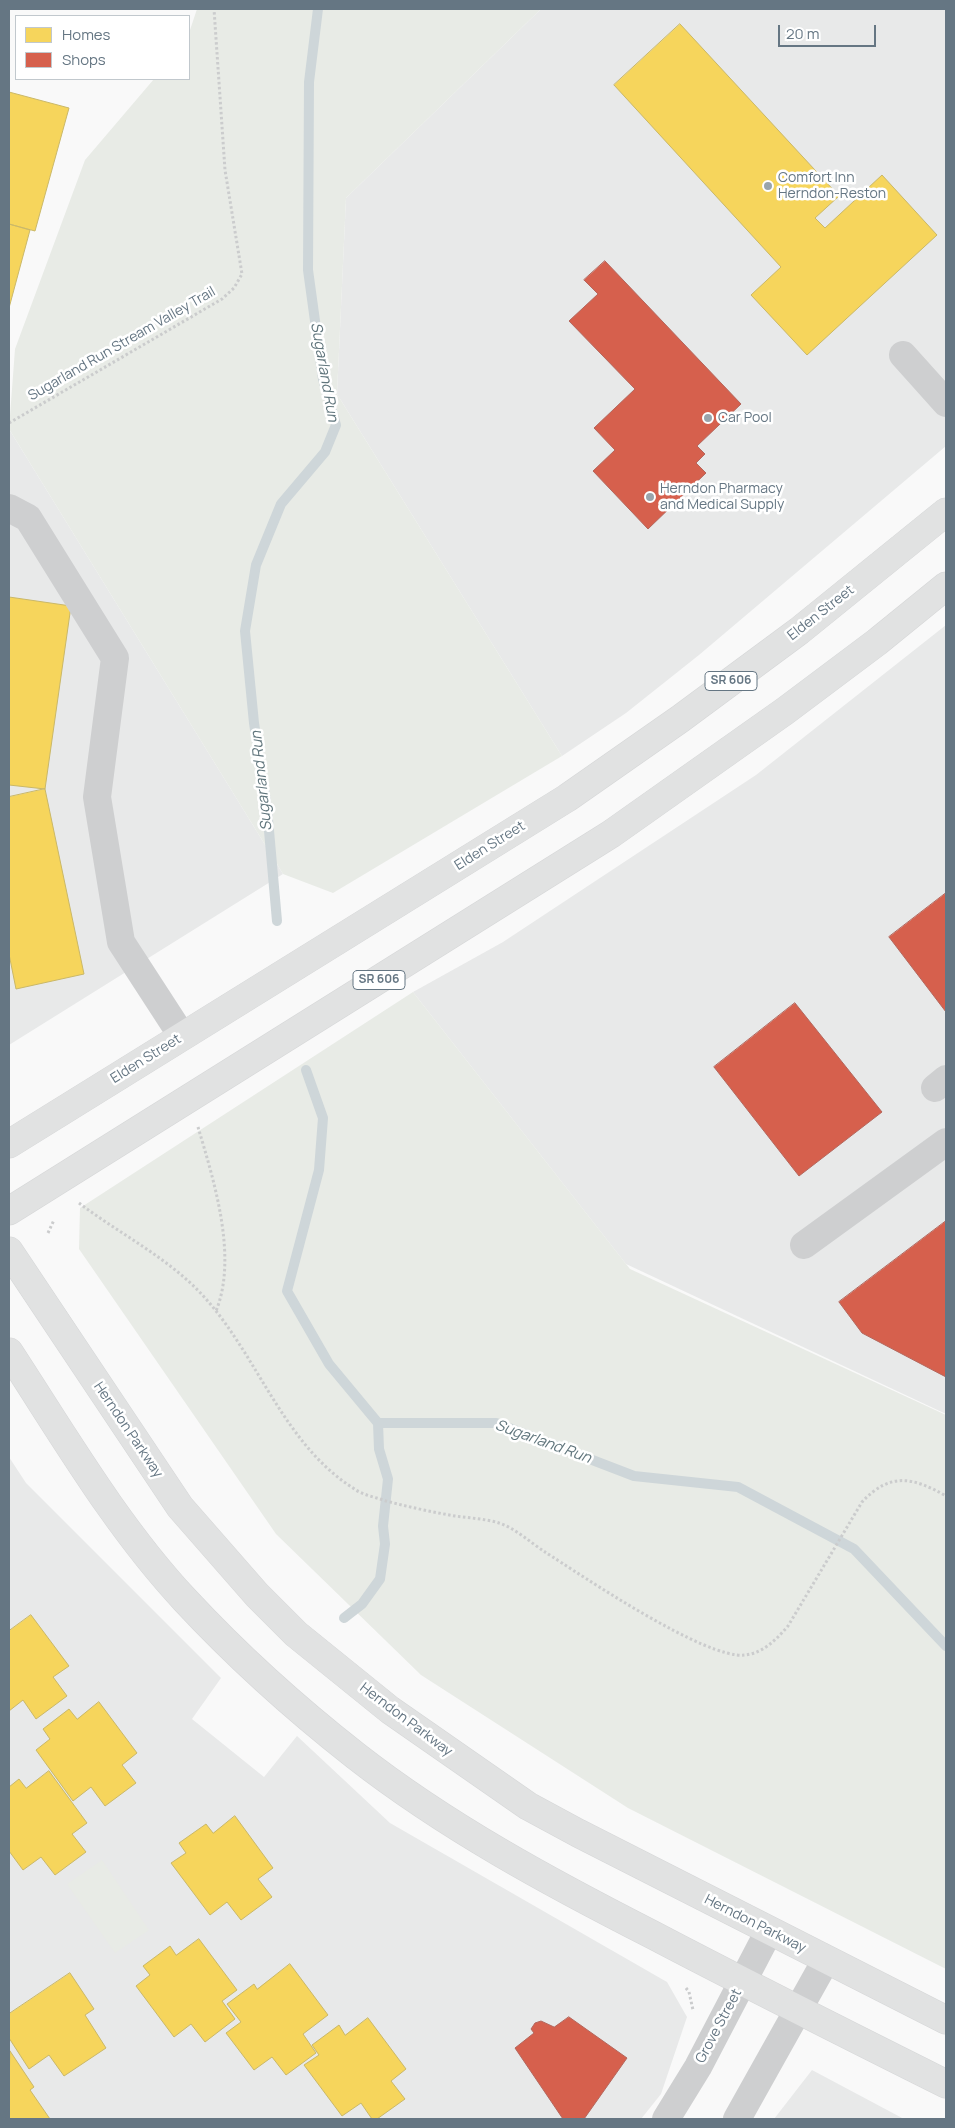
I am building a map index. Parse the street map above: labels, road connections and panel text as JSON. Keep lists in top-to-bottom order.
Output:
{
  "streets": {
    "main road": ["Elden Street", "SR 606", "Herndon Parkway"],
    "street": ["Grove Street"],
    "path": ["Sugarland Run Stream Valley Trail"]
  },
  "crossings": [
    ["Herndon Parkway", "Grove Street"]
  ],
  "water": ["Sugarland Run"],
  "places": ["Comfort Inn Herndon-Reston", "Car Pool", "Herndon Pharmacy and Medical Supply"],
  "legend": ["Homes", "Shops"],
  "scale_bar": "20 m"
}
